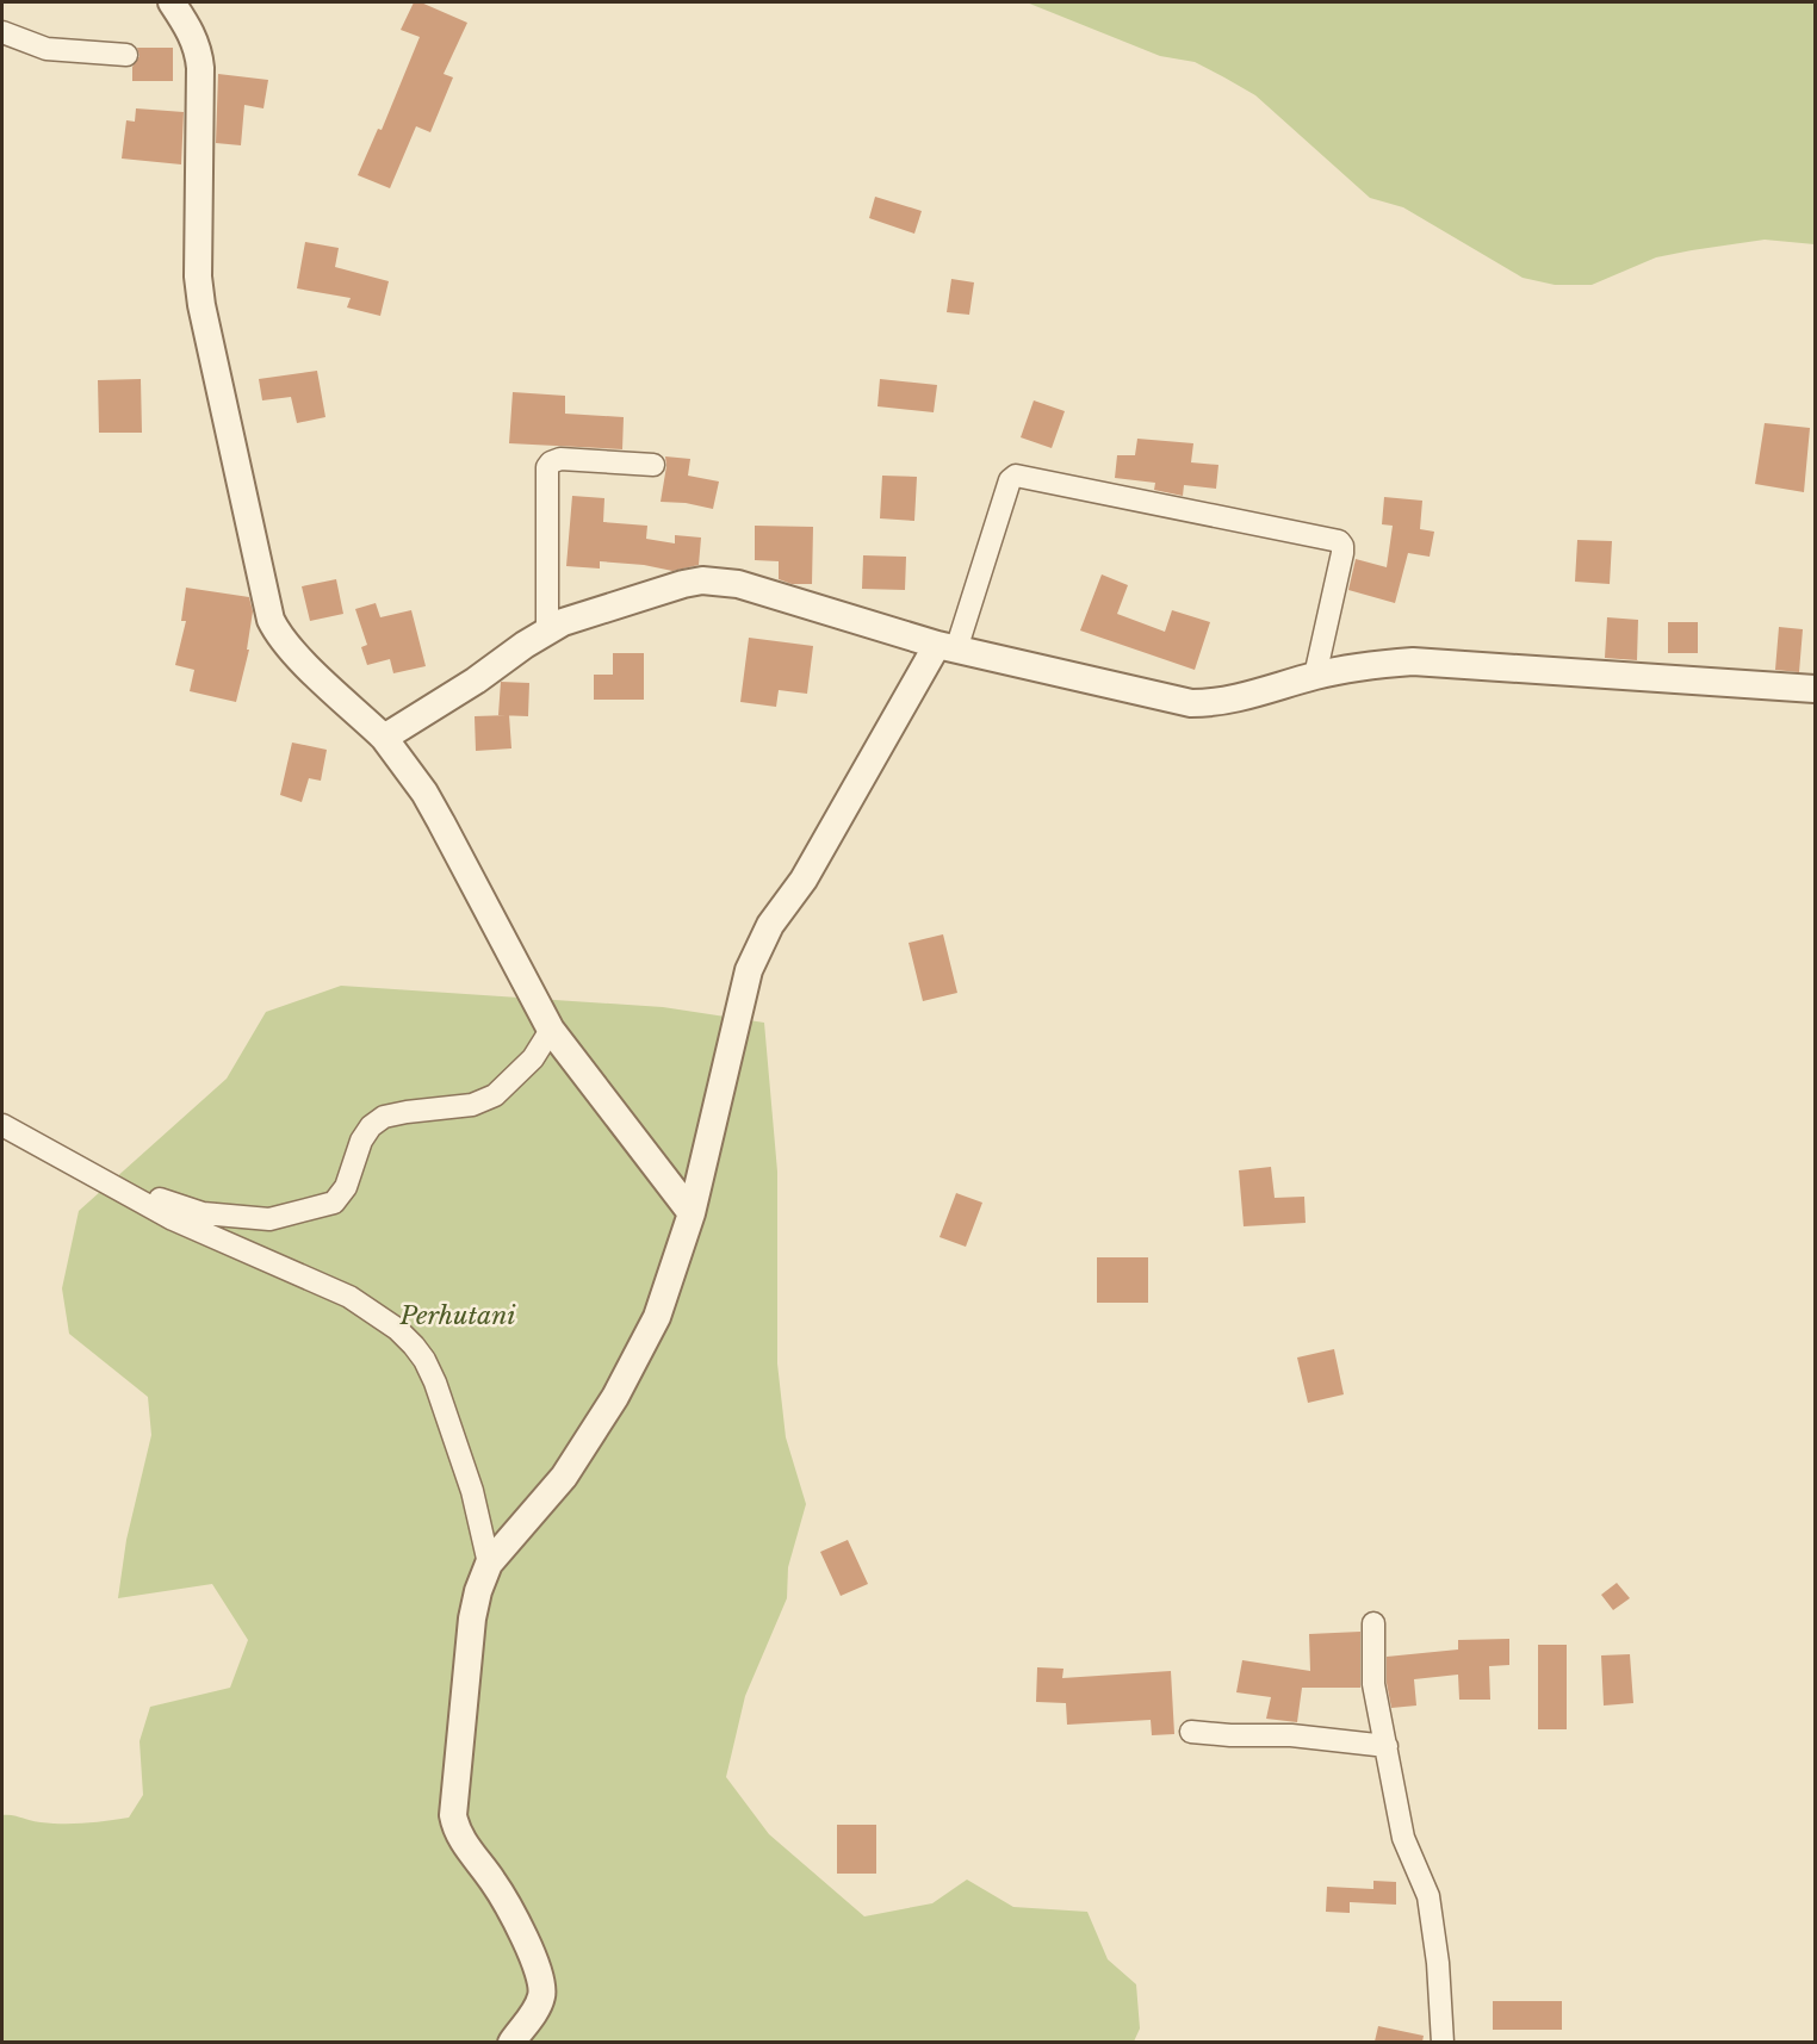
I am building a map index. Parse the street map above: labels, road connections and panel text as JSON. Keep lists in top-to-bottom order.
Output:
{
  "parks": ["Perhutani"]
}
